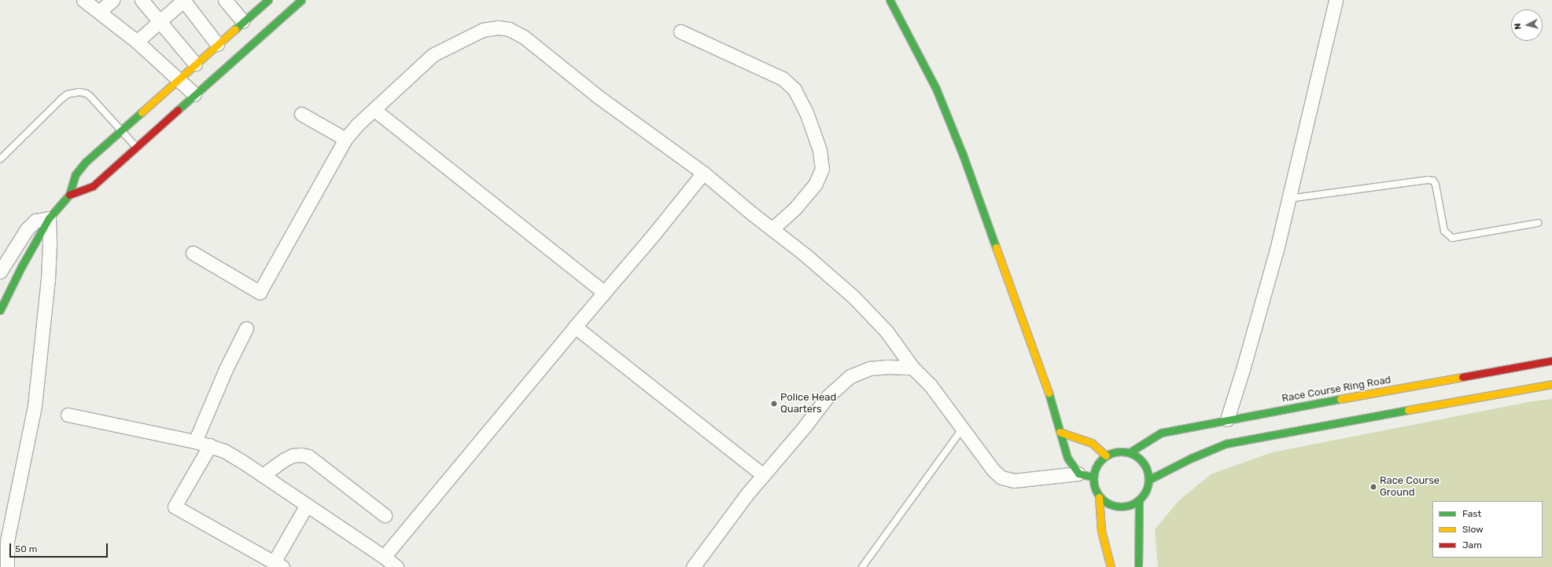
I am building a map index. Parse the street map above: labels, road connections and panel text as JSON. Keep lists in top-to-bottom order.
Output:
{
  "streets": {
    "main road": ["Race Course Ring Road"]
  },
  "places": ["Police Head Quarters", "Race Course Ground"],
  "legend": ["Fast", "Slow", "Jam"],
  "scale_bar": "50 m",
  "north": "left"
}
